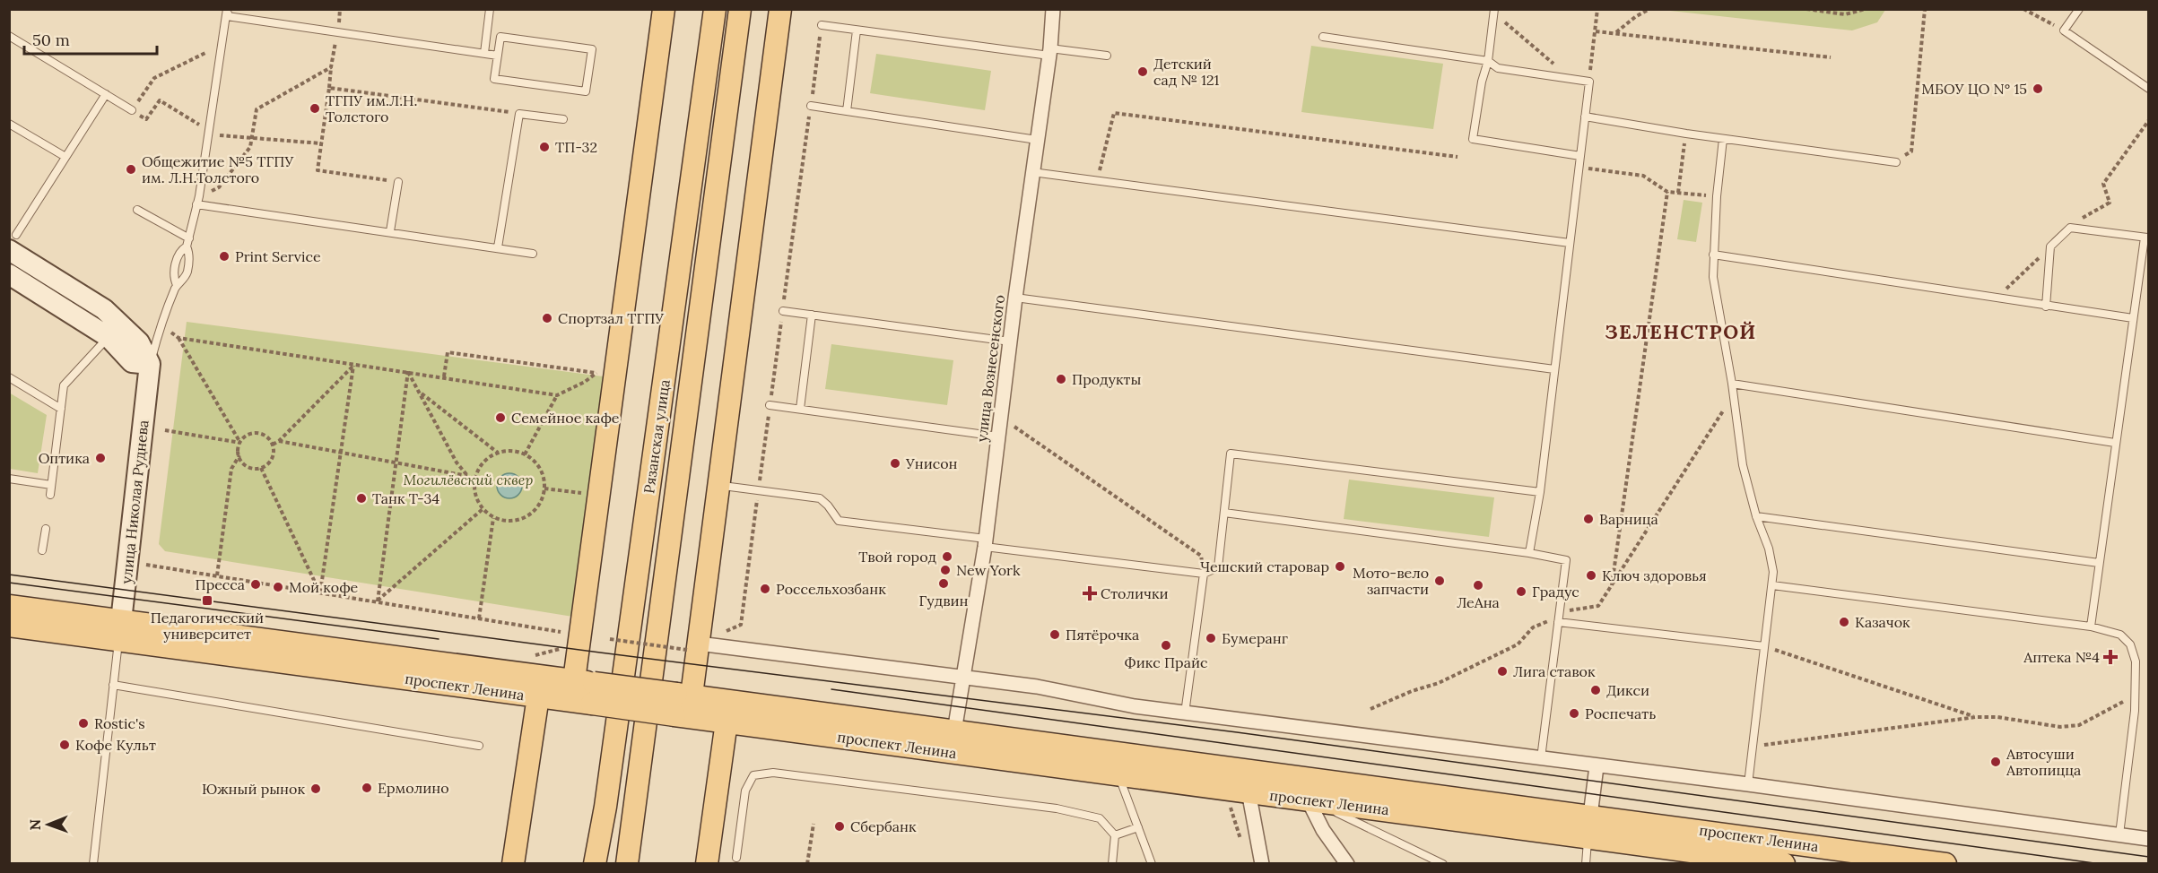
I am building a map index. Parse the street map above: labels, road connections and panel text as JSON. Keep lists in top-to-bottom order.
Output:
{
  "streets": {
    "main road": ["Рязанская улица", "проспект Ленина"],
    "street": ["улица Вознесенского", "улица Николая Руднева"]
  },
  "crossings": [
    ["улица Вознесенского", "проспект Ленина"],
    ["улица Николая Руднева", "проспект Ленина"]
  ],
  "districts": ["ЗЕЛЕНСТРОЙ"],
  "parks": ["Могилёвский сквер"],
  "places": {
    "other": [
      "Детский сад № 121",
      "МБОУ ЦО N° 15",
      "ТГПУ им.Л.Н. Толстого",
      "ТП-32",
      "Общежитие №5 ТГПУ им. Л.Н.Толстого",
      "Print Service",
      "Спортзал ТГПУ",
      "Продукты",
      "Семейное кафе",
      "Оптика",
      "Унисон",
      "Танк Т-34",
      "Варница",
      "Твой город",
      "Чешский старовар",
      "New York",
      "Ключ здоровья",
      "Мото-вело запчасти",
      "Гудвин",
      "Пресса",
      "ЛеАна",
      "Мой кофе",
      "Россельхозбанк",
      "Градус",
      "Казачок",
      "Пятёрочка",
      "Бумеранг",
      "Фикс Прайс",
      "Лига ставок",
      "Дикси",
      "Роспечать",
      "Rostic's",
      "Кофе Культ",
      "Автосуши Автопицца",
      "Ермолино",
      "Южный рынок",
      "Сбербанк"
    ],
    "health": ["Столички", "Аптека №4"],
    "transit": ["Педагогический университет"]
  },
  "scale_bar": "50 m",
  "north": "left"
}
